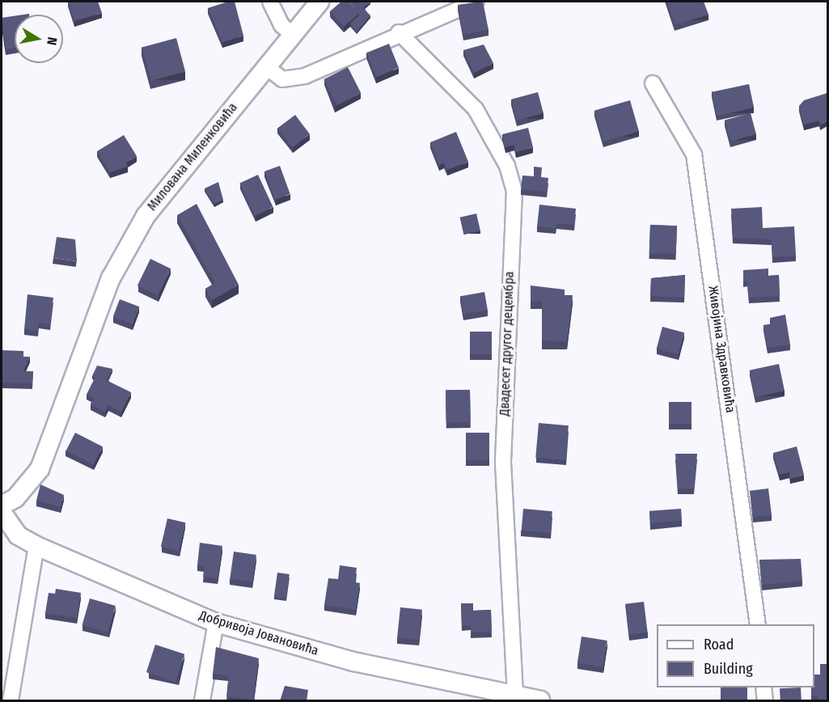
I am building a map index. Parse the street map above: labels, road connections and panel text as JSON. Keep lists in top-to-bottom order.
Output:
{
  "streets": {
    "street": [
      "Милована Миленковића",
      "Двадесет другог децембра",
      "Живојина Здравковића",
      "Добривоја Јовановића"
    ]
  },
  "crossings": [
    ["Двадесет другог децембра", "Добривоја Јовановића"]
  ],
  "legend": ["Road", "Building"],
  "north": "right"
}
